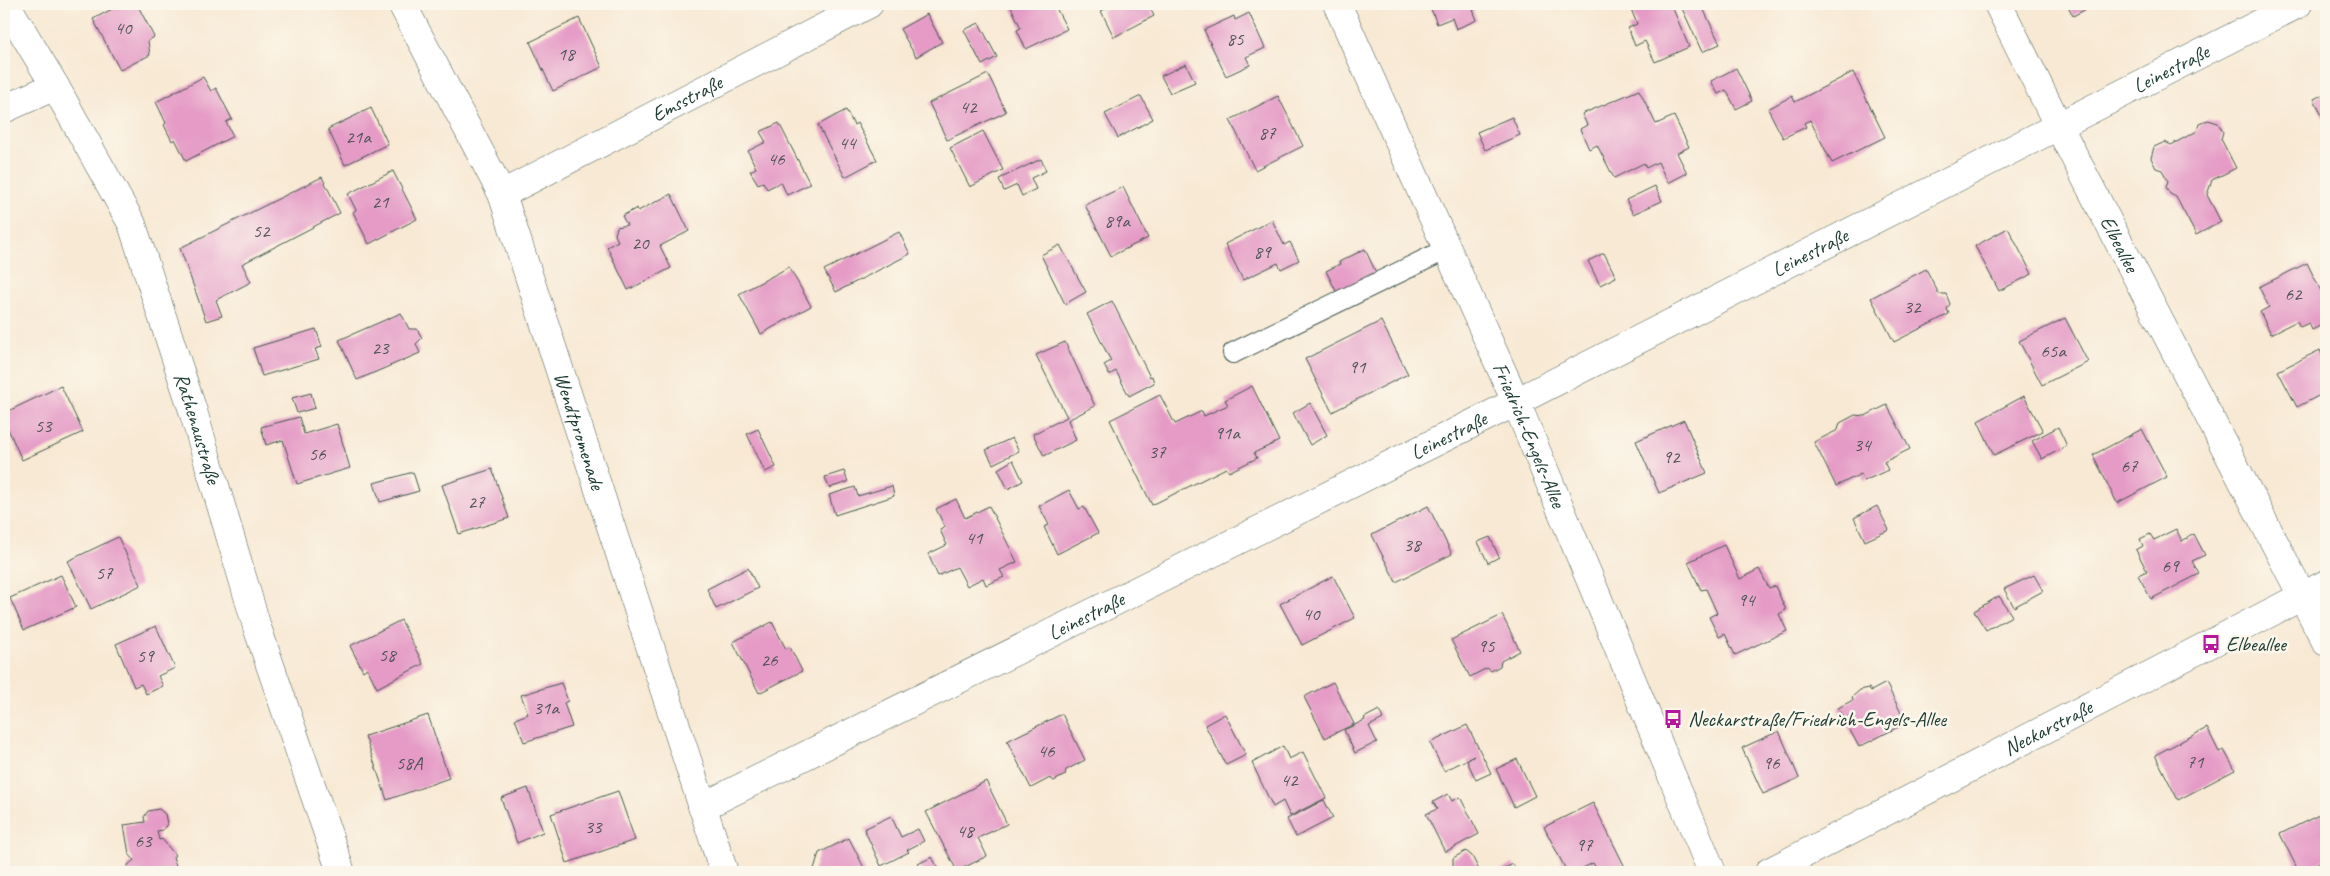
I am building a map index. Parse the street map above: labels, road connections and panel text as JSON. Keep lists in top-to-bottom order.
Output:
{
  "streets": {
    "street": [
      "Leinestraße",
      "Emsstraße",
      "Elbeallee",
      "Rathenaustraße",
      "Wendtpromenade",
      "Friedrich-Engels-Allee",
      "Neckarstraße"
    ]
  },
  "crossings": [
    ["Leinestraße", "Elbeallee"],
    ["Leinestraße", "Wendtpromenade"],
    ["Leinestraße", "Friedrich-Engels-Allee"],
    ["Emsstraße", "Wendtpromenade"],
    ["Elbeallee", "Neckarstraße"]
  ],
  "places": {
    "bus stop": ["Elbeallee", "Neckarstraße/Friedrich-Engels-Allee"]
  },
  "house_numbers": [
    "40",
    "85",
    "18",
    "42",
    "87",
    "21a",
    "44",
    "46",
    "21",
    "89a",
    "52",
    "20",
    "89",
    "62",
    "32",
    "23",
    "65a",
    "91",
    "53",
    "91a",
    "34",
    "37",
    "56",
    "92",
    "67",
    "27",
    "41",
    "38",
    "69",
    "57",
    "94",
    "40",
    "95",
    "58",
    "59",
    "26",
    "31a",
    "46",
    "71",
    "58A",
    "96",
    "42",
    "33",
    "48",
    "63",
    "97"
  ]
}
